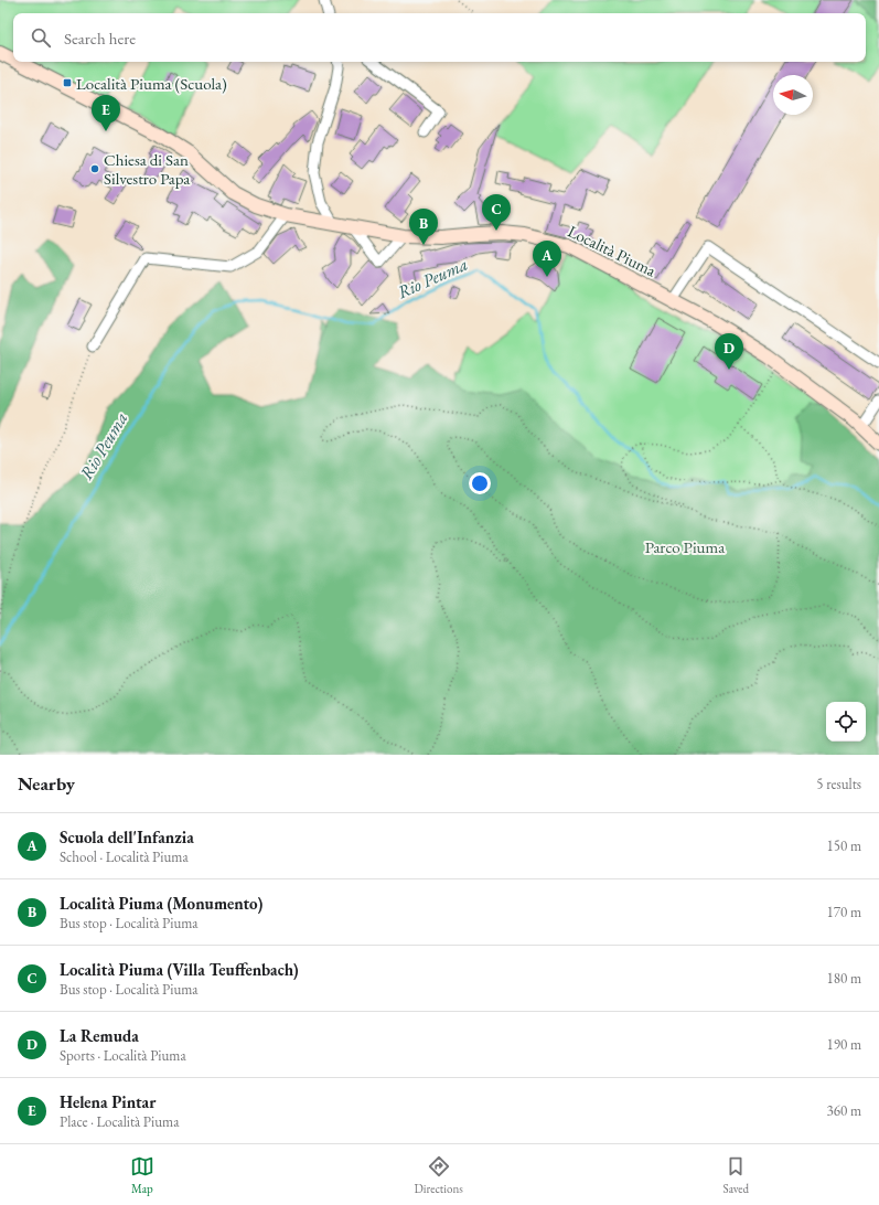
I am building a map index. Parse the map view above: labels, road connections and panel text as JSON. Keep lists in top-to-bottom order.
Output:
{
  "streets": {
    "street": ["Località Piuma"]
  },
  "water": ["Rio Peuma"],
  "parks": ["Parco Piuma"],
  "places": {
    "transit": ["Località Piuma (Scuola)"],
    "other": ["Chiesa di San Silvestro Papa"]
  },
  "north": "left",
  "page": {
    "search": "Search here",
    "pins": [
      "E",
      "C",
      "B",
      "A",
      "D"
    ],
    "heading": ["Nearby", "5 results"],
    "list": [
      {
        "mark": "A",
        "name": "Scuola dell'Infanzia",
        "note": "School · Località Piuma",
        "value": "150 m"
      },
      {
        "mark": "B",
        "name": "Località Piuma (Monumento)",
        "note": "Bus stop · Località Piuma",
        "value": "170 m"
      },
      {
        "mark": "C",
        "name": "Località Piuma (Villa Teuffenbach)",
        "note": "Bus stop · Località Piuma",
        "value": "180 m"
      },
      {
        "mark": "D",
        "name": "La Remuda",
        "note": "Sports · Località Piuma",
        "value": "190 m"
      },
      {
        "mark": "E",
        "name": "Helena Pintar",
        "note": "Place · Località Piuma",
        "value": "360 m"
      }
    ],
    "nav": ["Map", "Directions", "Saved"]
  }
}
